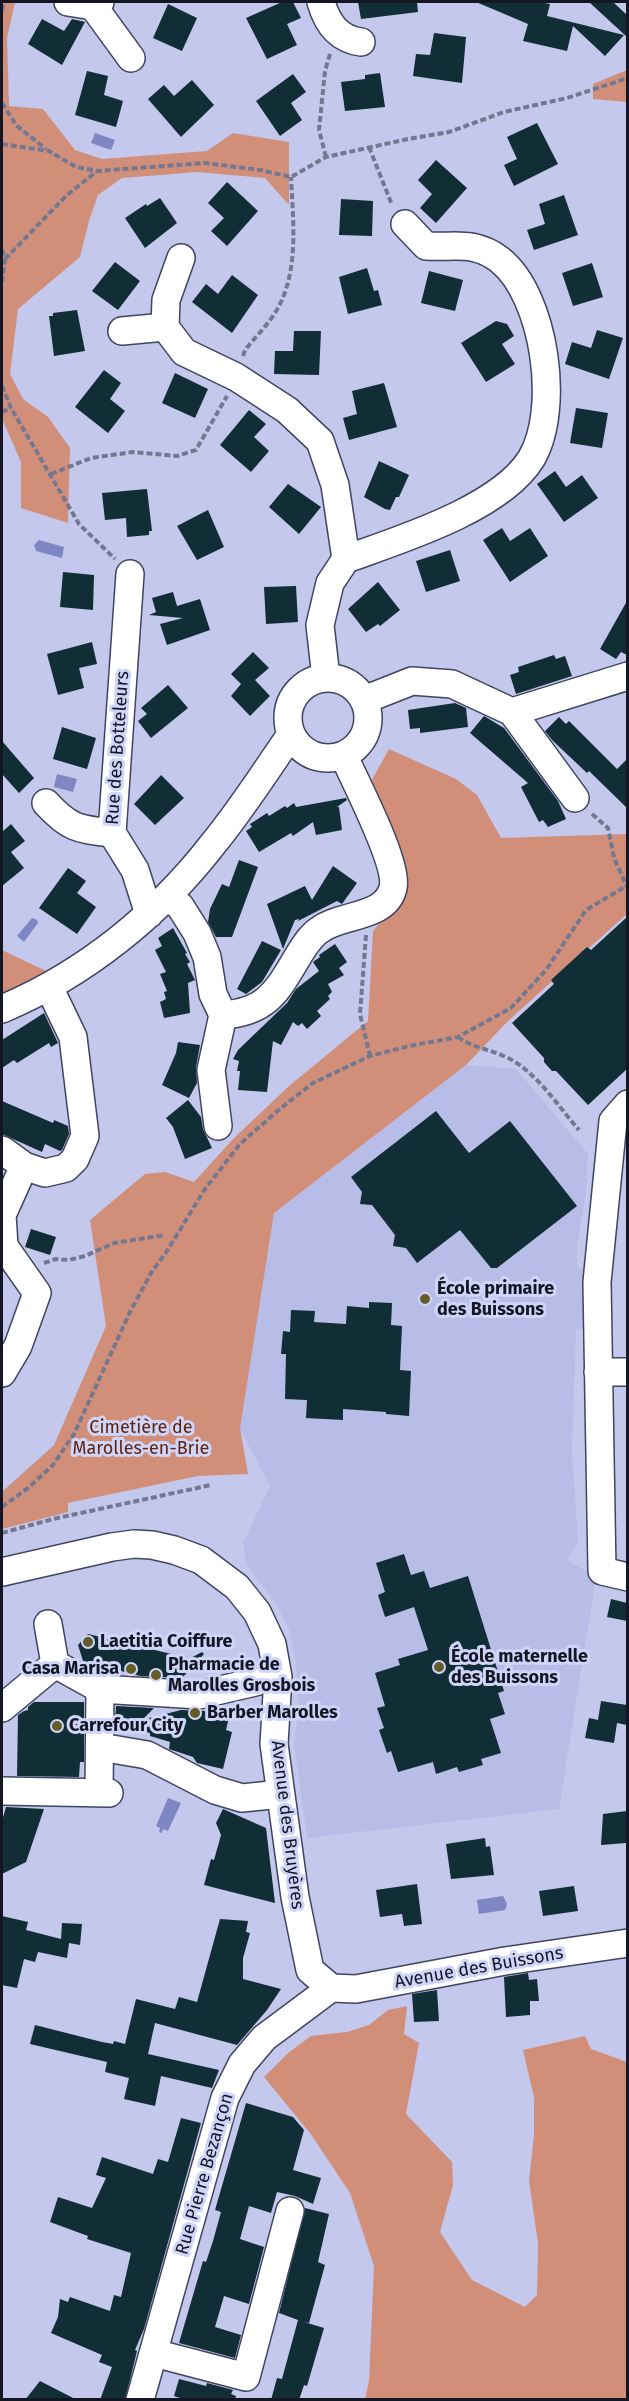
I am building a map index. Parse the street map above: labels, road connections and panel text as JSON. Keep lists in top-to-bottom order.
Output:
{
  "streets": {
    "street": [
      "Rue des Botteleurs",
      "Avenue des Bruyères",
      "Avenue des Buissons",
      "Rue Pierre Bezançon"
    ]
  },
  "crossings": [
    ["Avenue des Bruyères", "Avenue des Buissons"],
    ["Avenue des Bruyères", "Rue Pierre Bezançon"],
    ["Avenue des Buissons", "Rue Pierre Bezançon"]
  ],
  "parks": ["Cimetière de Marolles-en-Brie"],
  "places": [
    "École primaire des Buissons",
    "Laetitia Coiffure",
    "École maternelle des Buissons",
    "Casa Marisa",
    "Pharmacie de Marolles Grosbois",
    "Barber Marolles",
    "Carrefour City"
  ]
}
